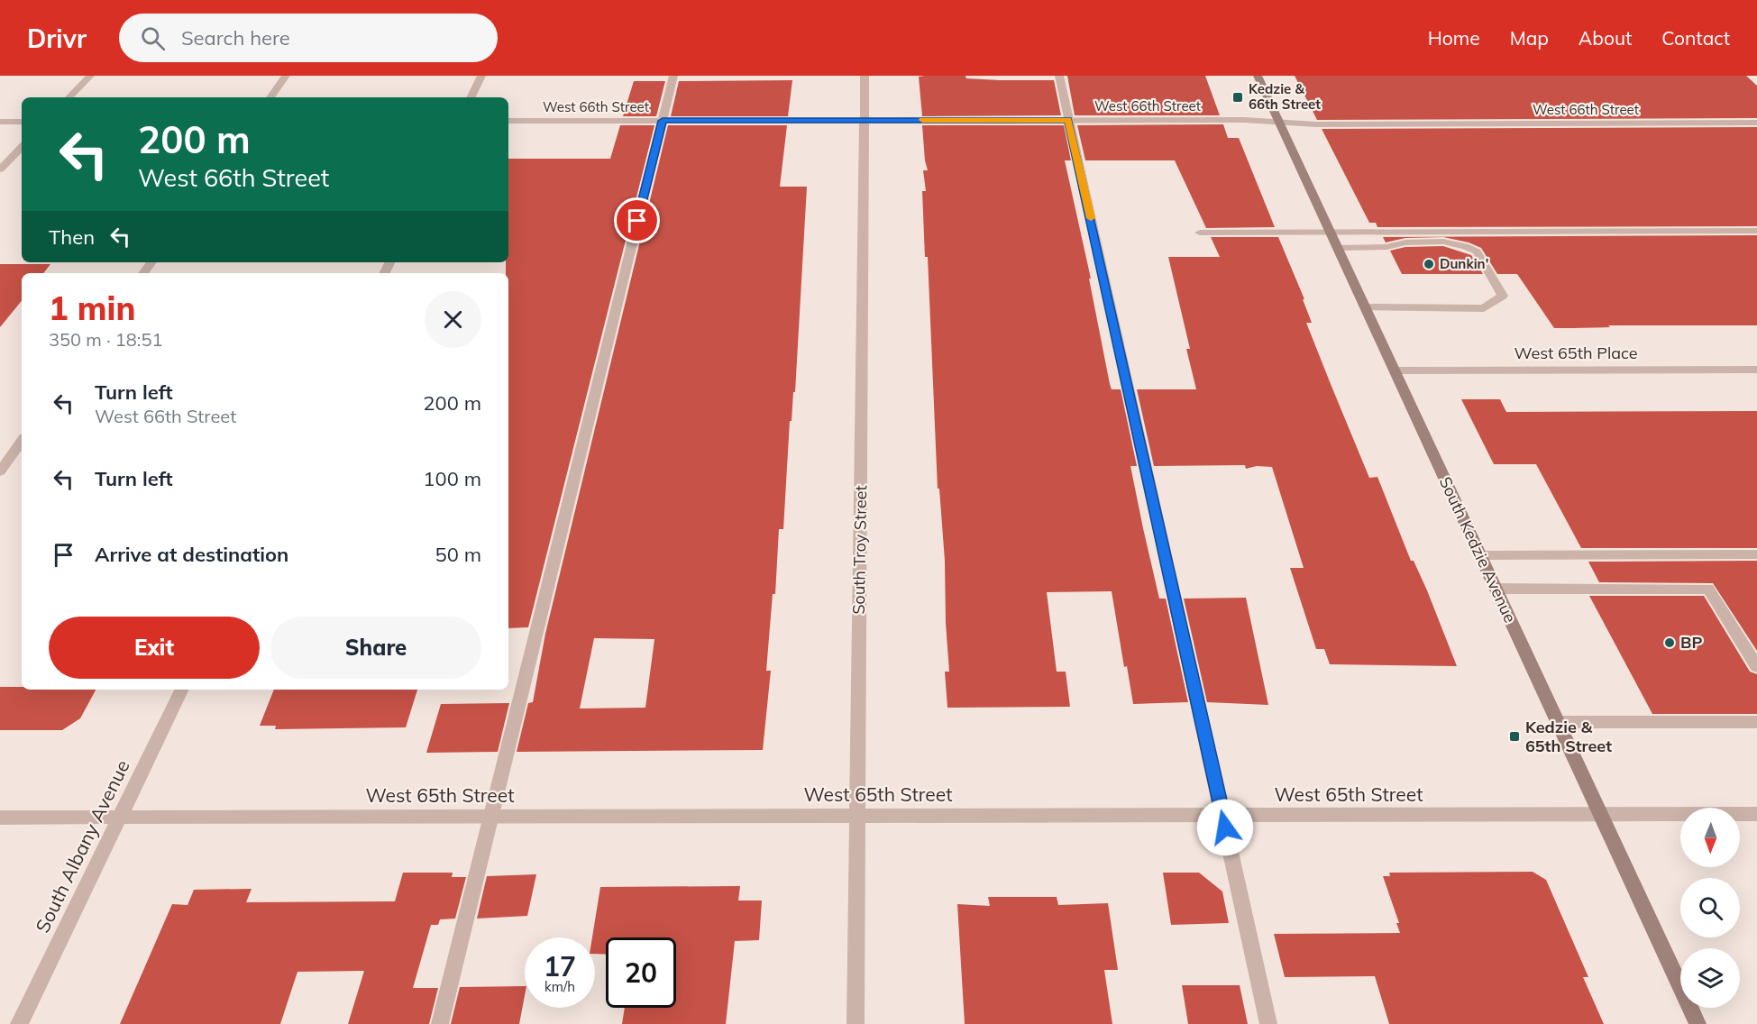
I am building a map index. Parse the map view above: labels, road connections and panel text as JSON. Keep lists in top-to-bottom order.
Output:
{
  "streets": {
    "main road": ["South Kedzie Avenue"],
    "street": [
      "West 66th Street",
      "West 65th Place",
      "South Troy Street",
      "West 65th Street",
      "South Albany Avenue"
    ]
  },
  "crossings": [
    ["West 66th Street", "South Troy Street"],
    ["West 66th Street", "South Kedzie Avenue"],
    ["West 65th Place", "South Kedzie Avenue"],
    ["South Troy Street", "West 65th Street"],
    ["South Kedzie Avenue", "West 65th Street"],
    ["West 65th Street", "South Albany Avenue"]
  ],
  "places": {
    "transit": ["Kedzie & 66th Street", "Kedzie & 65th Street"],
    "other": ["Dunkin'", "BP"]
  },
  "north": "bottom",
  "page": {
    "header": "Drivr",
    "search": "Search here",
    "nav": [
      "Home",
      "Map",
      "About",
      "Contact"
    ],
    "turn": ["200 m", "West 66th Street"],
    "then": "Then",
    "heading": ["1 min", "350 m · 18:51"],
    "list": [
      {
        "name": "Turn left",
        "note": "West 66th Street",
        "value": "200 m"
      },
      {
        "name": "Turn left",
        "value": "100 m"
      },
      {
        "name": "Arrive at destination",
        "value": "50 m"
      }
    ],
    "buttons": ["Exit", "Share"],
    "speed": "17 km/h",
    "limit": "20"
  }
}
